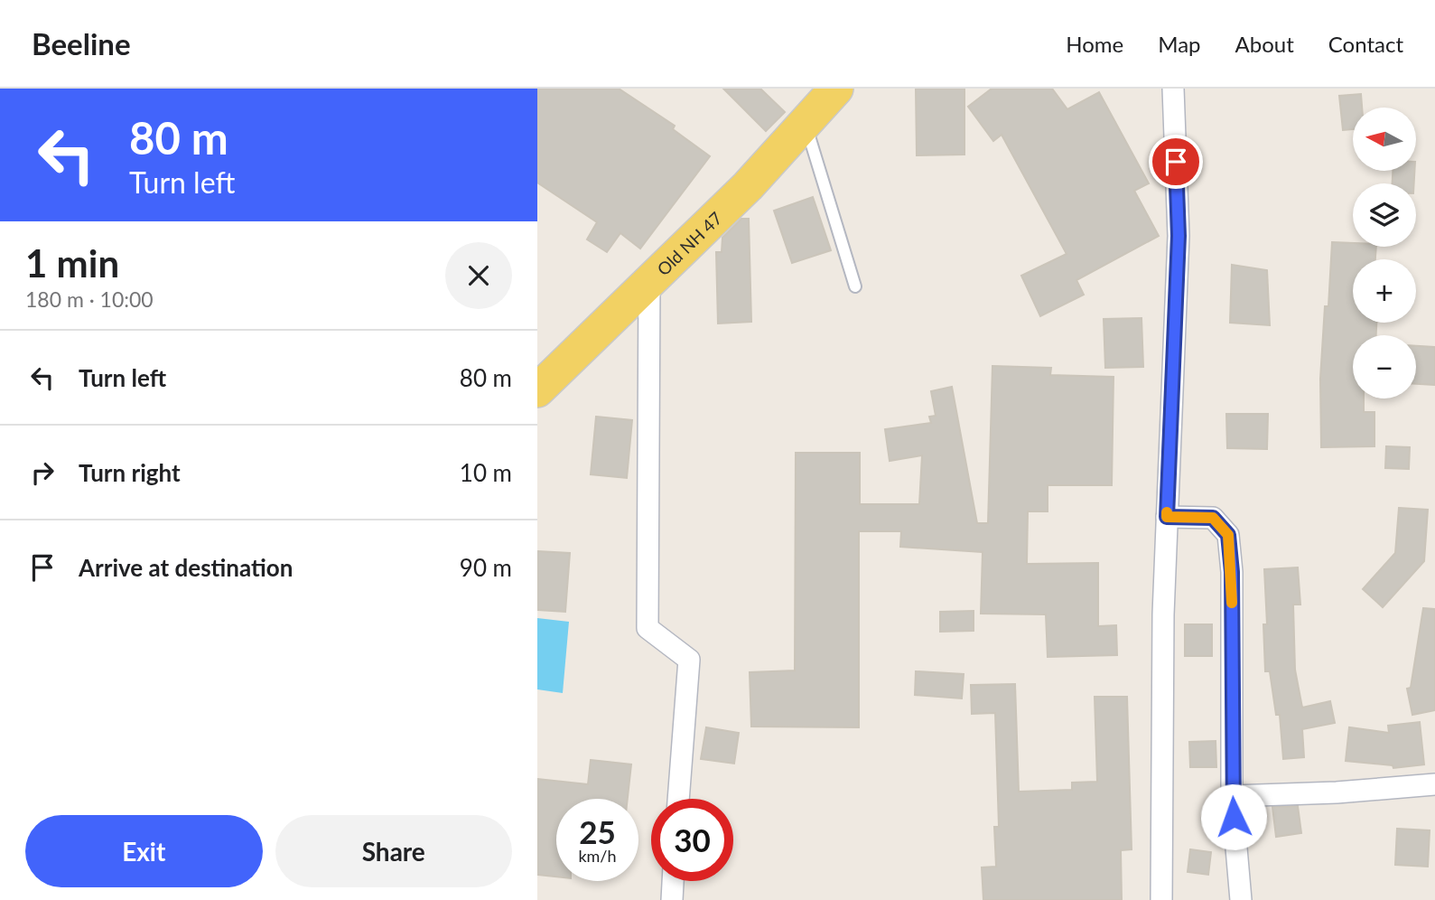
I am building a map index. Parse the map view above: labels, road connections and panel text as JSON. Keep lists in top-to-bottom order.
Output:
{
  "streets": {
    "main road": ["Old NH 47"]
  },
  "north": "left",
  "page": {
    "header": "Beeline",
    "nav": [
      "Home",
      "Map",
      "About",
      "Contact"
    ],
    "turn": ["80 m", "Turn left"],
    "map_buttons": ["+", "−"],
    "heading": ["1 min", "180 m · 10:00"],
    "list": [
      {
        "name": "Turn left",
        "value": "80 m"
      },
      {
        "name": "Turn right",
        "value": "10 m"
      },
      {
        "name": "Arrive at destination",
        "value": "90 m"
      }
    ],
    "speed": "25 km/h",
    "limit": "30",
    "buttons": ["Exit", "Share"]
  }
}
